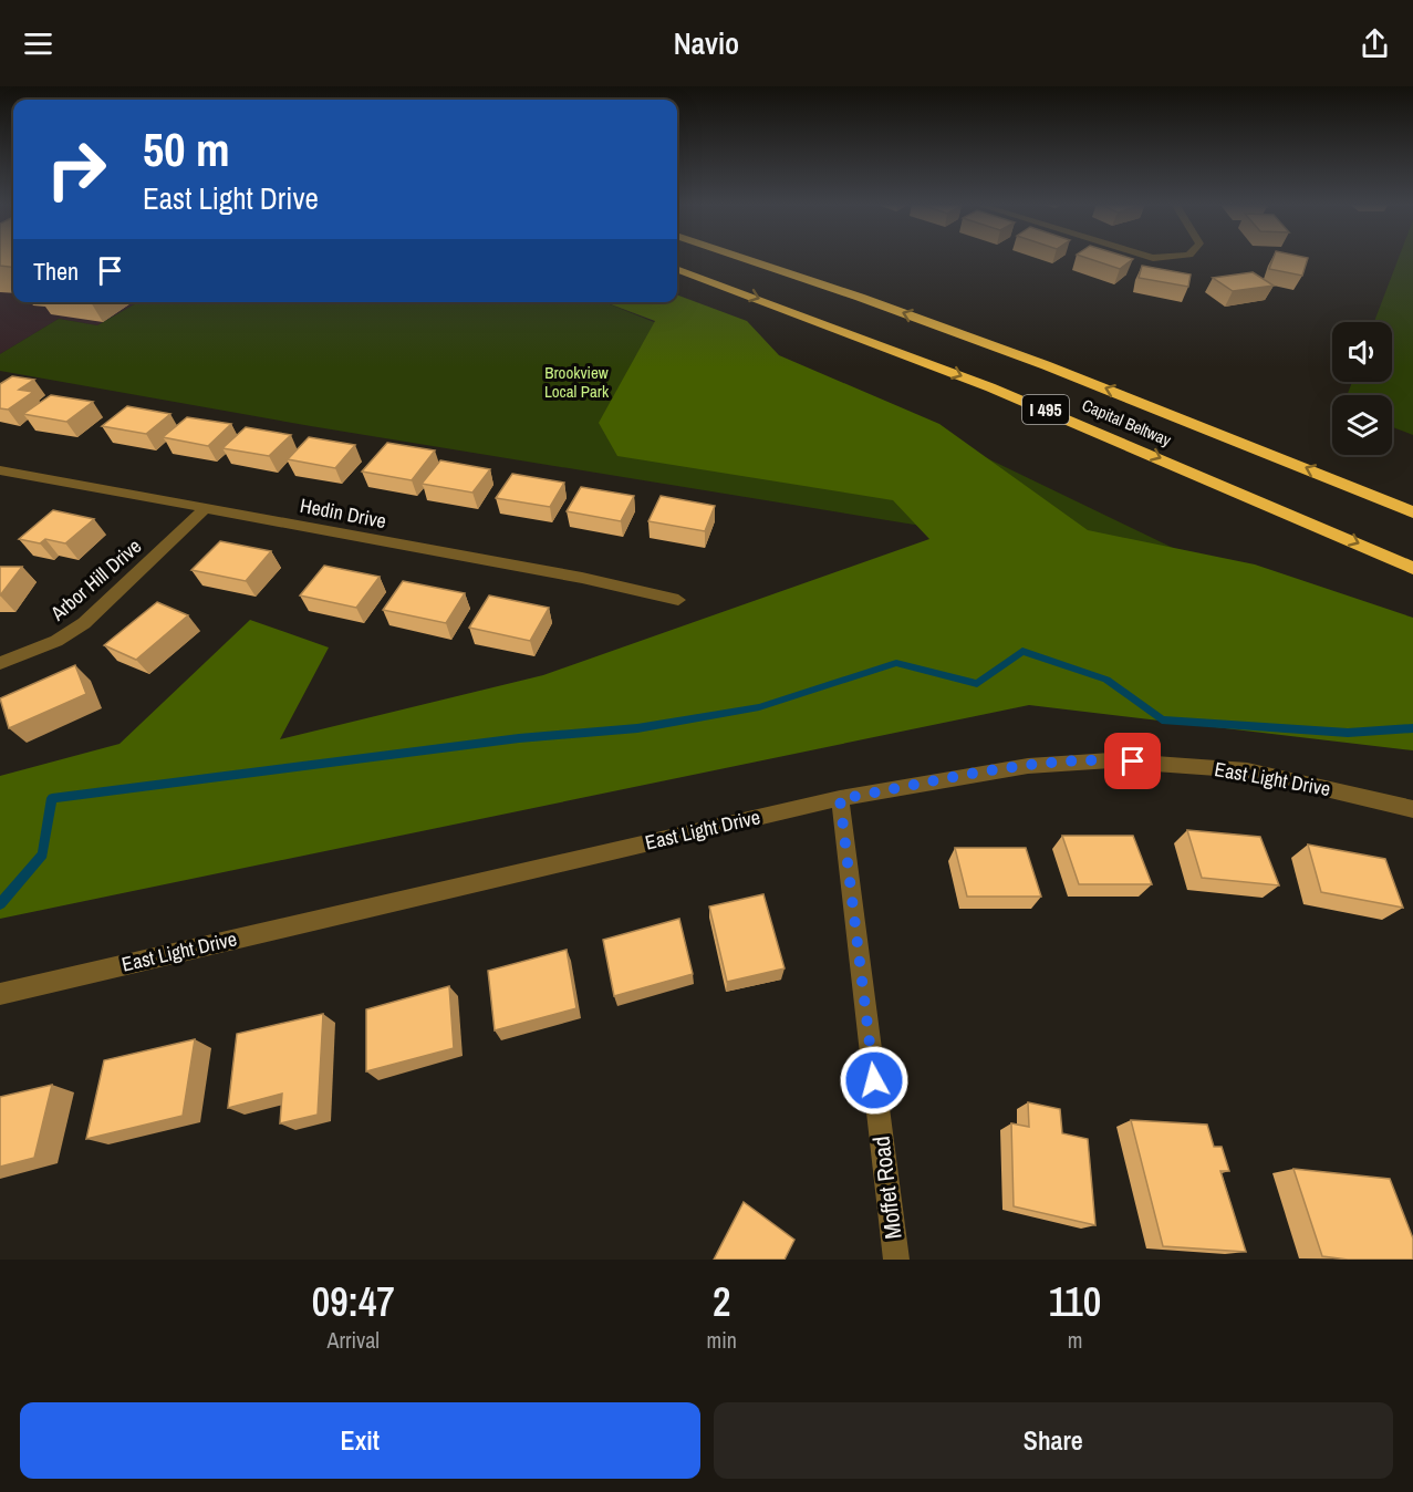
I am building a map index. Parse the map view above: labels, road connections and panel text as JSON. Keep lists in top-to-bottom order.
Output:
{
  "streets": {
    "highway": ["I 495", "Capital Beltway"],
    "street": [
      "Hedin Drive",
      "Arbor Hill Drive",
      "East Light Drive",
      "Moffet Road"
    ]
  },
  "crossings": [
    ["Hedin Drive", "Arbor Hill Drive"],
    ["East Light Drive", "Moffet Road"]
  ],
  "parks": ["Brookview Local Park"],
  "page": {
    "header": "Navio",
    "turn": ["50 m", "East Light Drive"],
    "then": "Then",
    "eta": [
      "09:47",
      "Arrival",
      "2",
      "min",
      "110",
      "m"
    ],
    "buttons": ["Exit", "Share"]
  }
}
